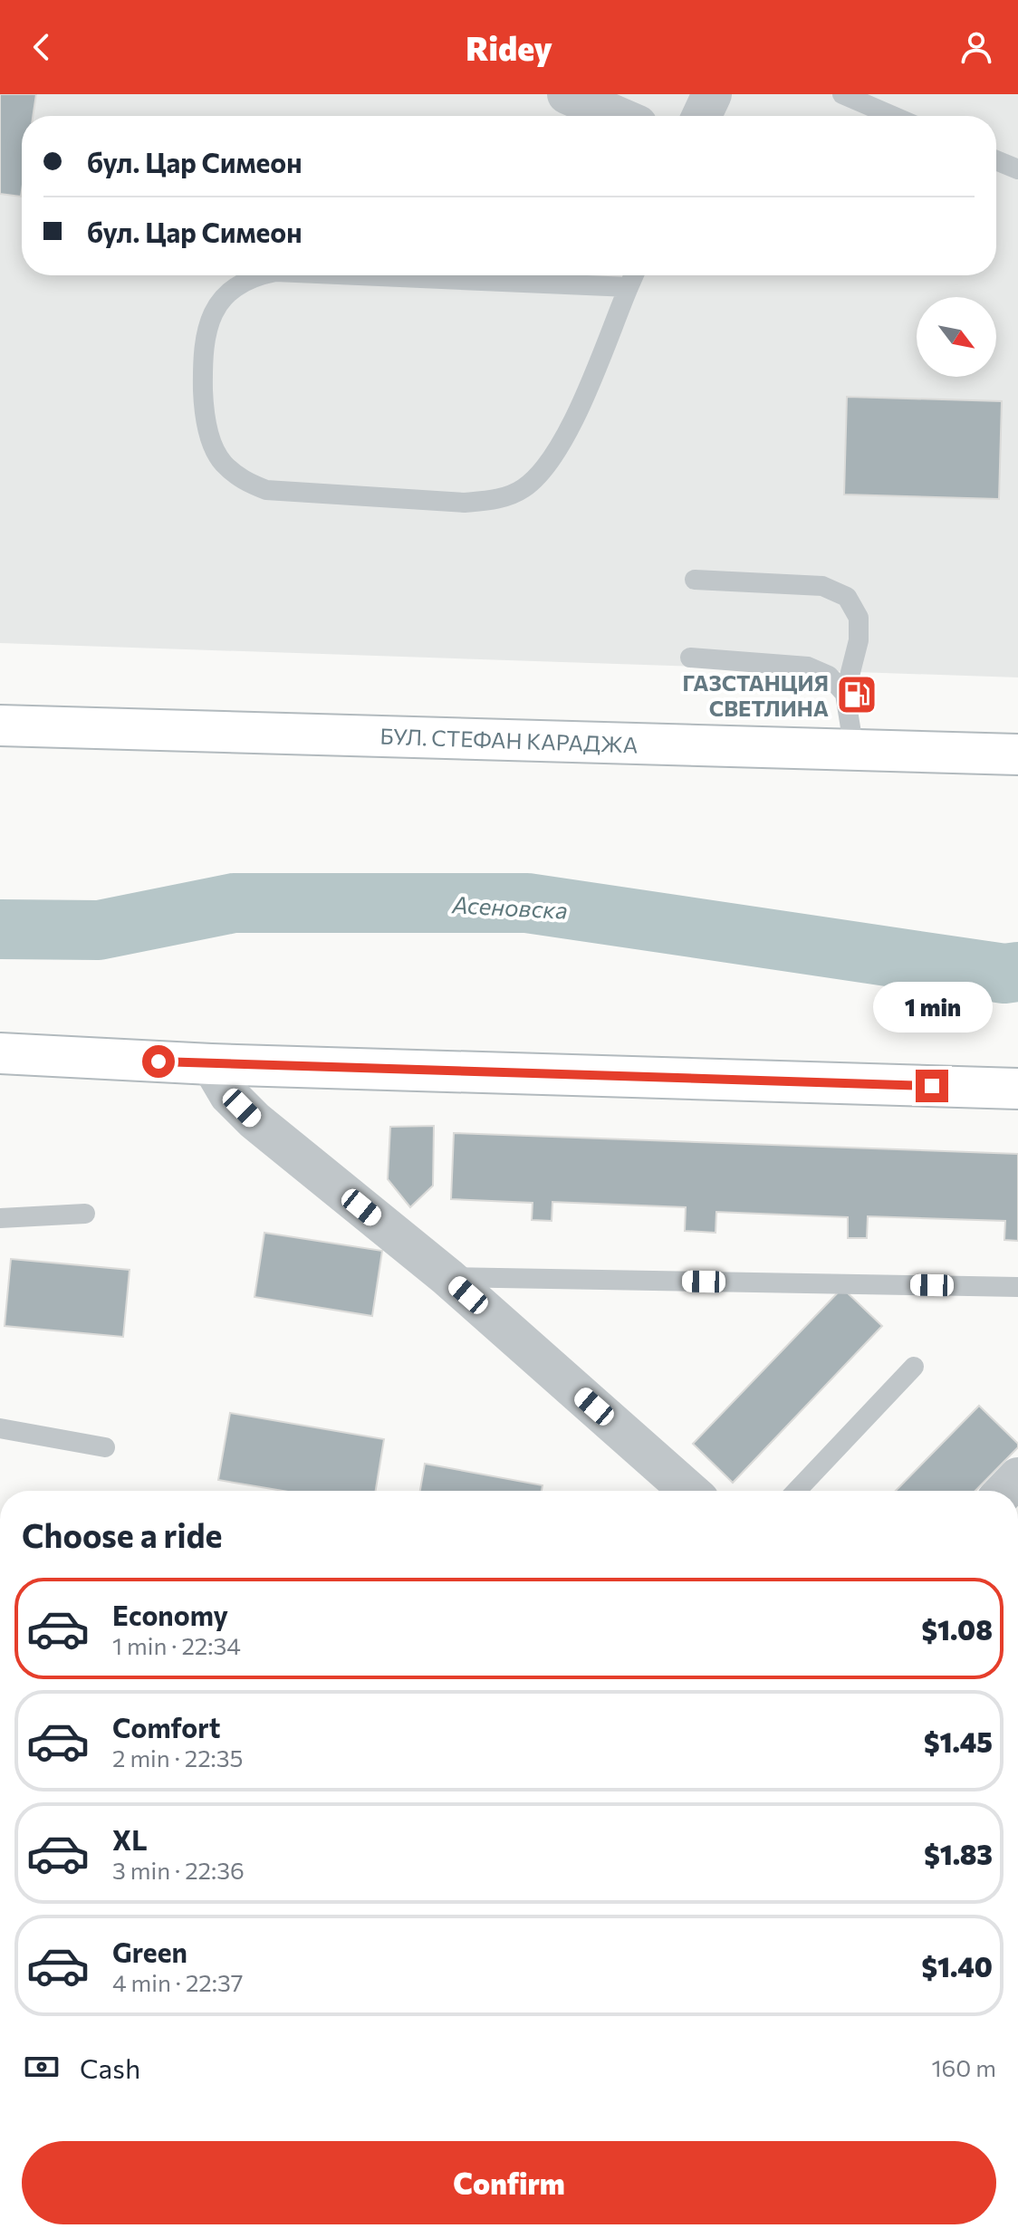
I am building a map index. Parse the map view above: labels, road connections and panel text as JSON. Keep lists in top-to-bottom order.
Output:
{
  "streets": {
    "main road": ["БУЛ. СТЕФАН КАРАДЖА"]
  },
  "water": ["Асеновска"],
  "places": {
    "fuel station": ["ГАЗСТАНЦИЯ СВЕТЛИНА"]
  },
  "north": "bottom right",
  "page": {
    "header": "Ridey",
    "banner": ["бул. Цар Симеон", "бул. Цар Симеон"],
    "bubble": "1 min",
    "heading": "Choose a ride",
    "list": [
      {
        "name": "Economy",
        "note": "1 min · 22:34",
        "value": "$1.08"
      },
      {
        "name": "Comfort",
        "note": "2 min · 22:35",
        "value": "$1.45"
      },
      {
        "name": "XL",
        "note": "3 min · 22:36",
        "value": "$1.83"
      },
      {
        "name": "Green",
        "note": "4 min · 22:37",
        "value": "$1.40"
      }
    ],
    "pay": ["Cash", "160 m"],
    "buttons": "Confirm"
  }
}
